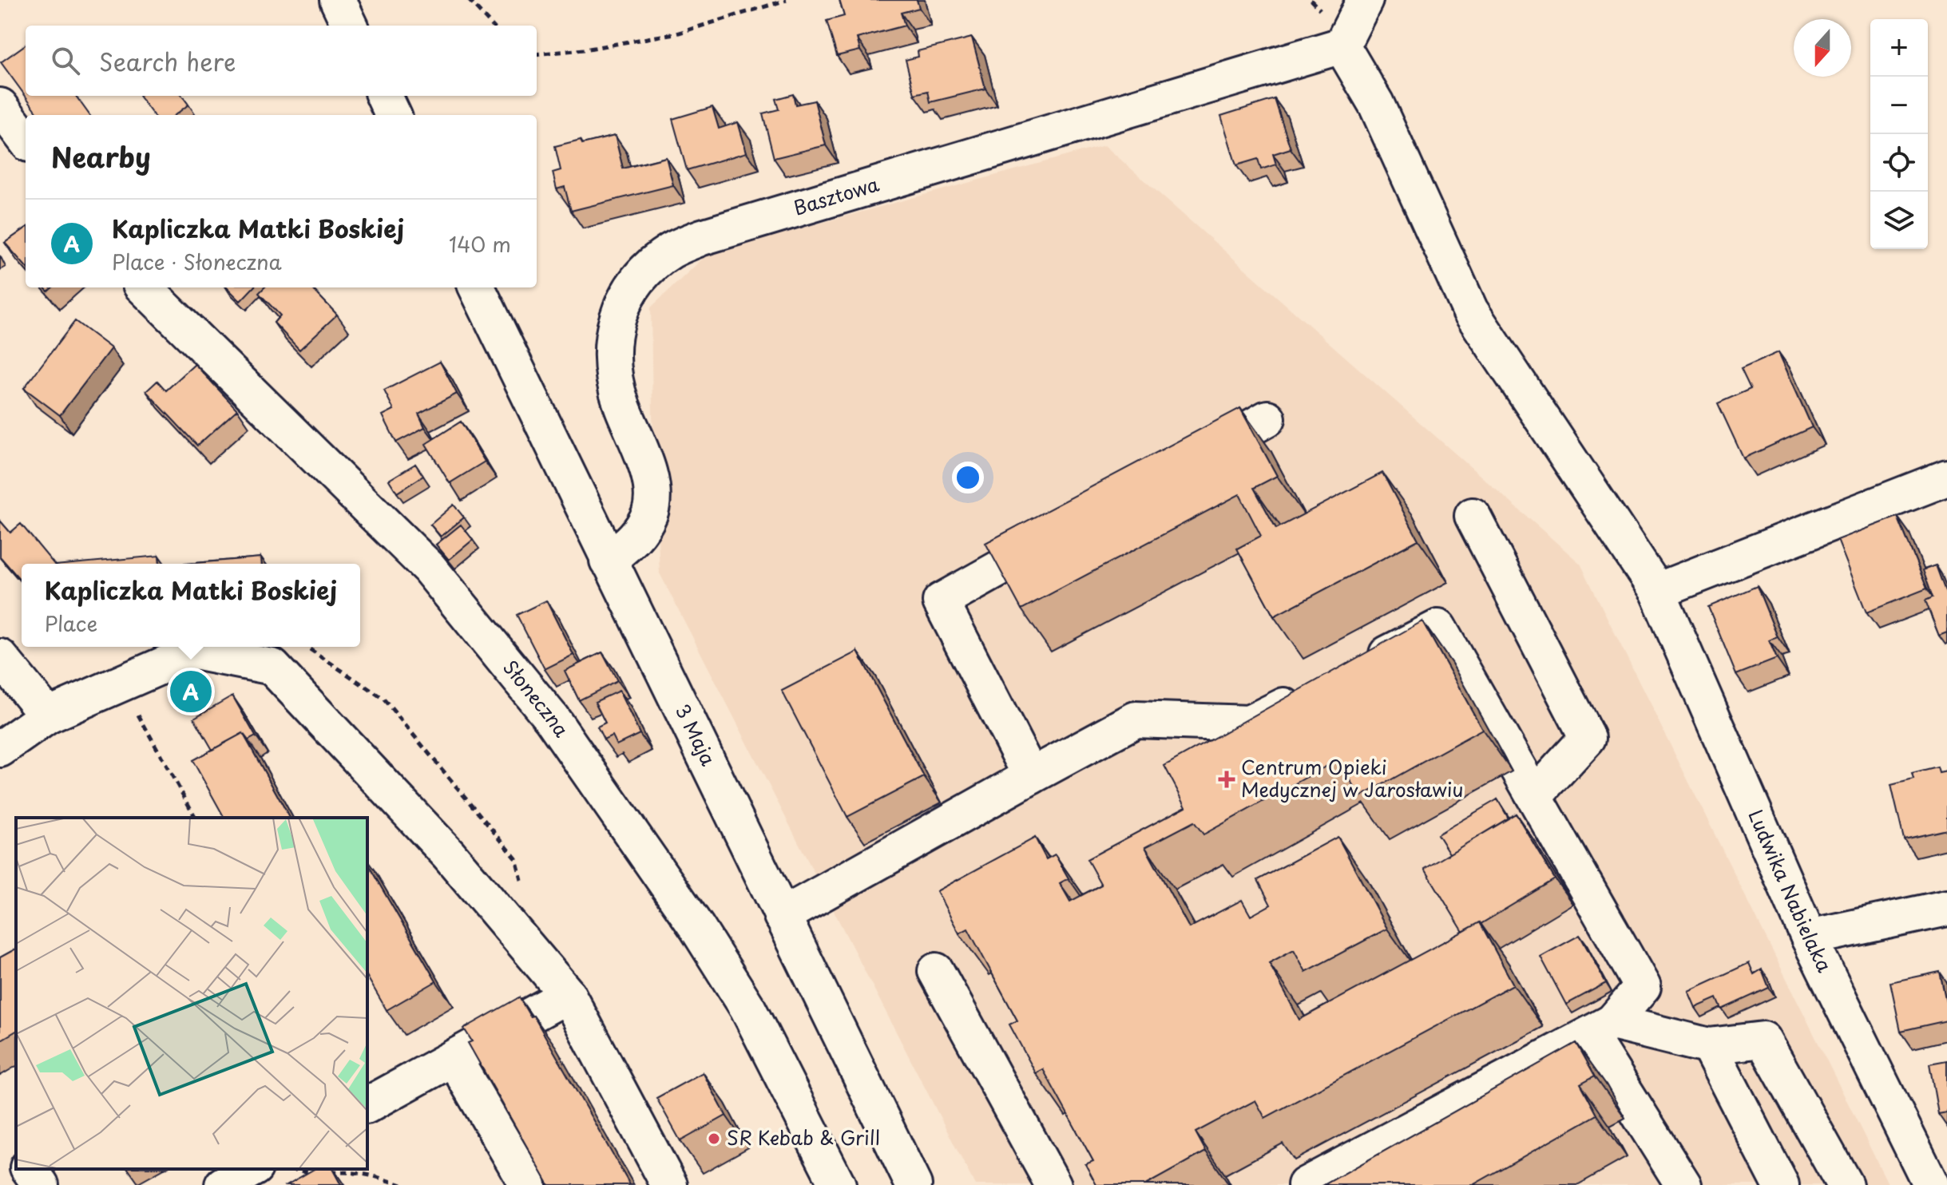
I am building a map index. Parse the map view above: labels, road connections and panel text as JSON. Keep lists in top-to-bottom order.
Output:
{
  "streets": {
    "street": [
      "Basztowa",
      "Słoneczna",
      "3 Maja",
      "Ludwika Nabielaka"
    ]
  },
  "crossings": [
    ["Basztowa", "3 Maja"],
    ["Basztowa", "Ludwika Nabielaka"]
  ],
  "places": {
    "health": ["Centrum Opieki Medycznej w Jarosławiu"],
    "other": ["SR Kebab & Grill"]
  },
  "north": "bottom",
  "page": {
    "map_buttons": ["+", "−"],
    "search": "Search here",
    "heading": "Nearby",
    "list": [
      {
        "mark": "A",
        "name": "Kapliczka Matki Boskiej",
        "note": "Place · Słoneczna",
        "value": "140 m"
      }
    ],
    "popup": ["Kapliczka Matki Boskiej", "Place"],
    "pins": "A"
  }
}
